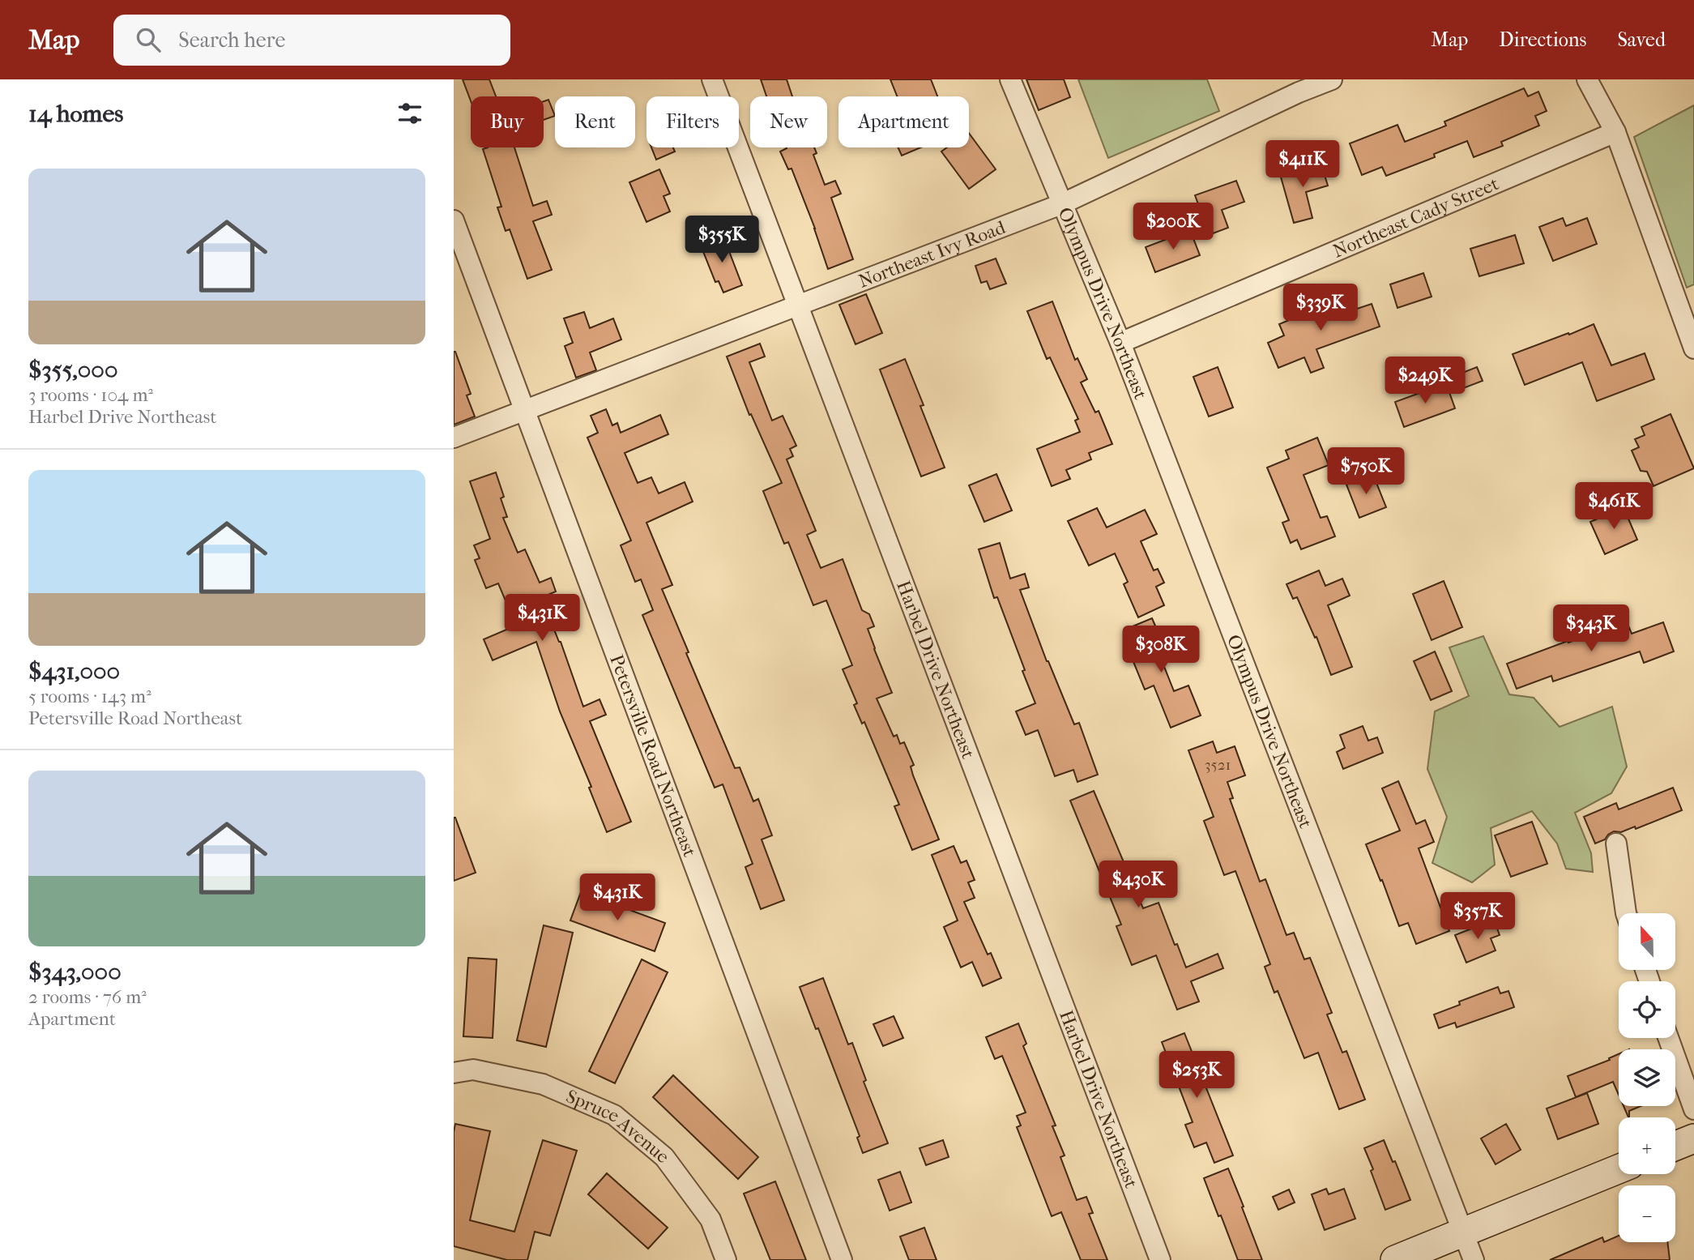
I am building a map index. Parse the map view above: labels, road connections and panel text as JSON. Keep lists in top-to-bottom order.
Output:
{
  "streets": {
    "street": [
      "Northeast Cady Street",
      "Northeast Ivy Road",
      "Olympus Drive Northeast",
      "Harbel Drive Northeast",
      "Petersville Road Northeast",
      "Spruce Avenue"
    ]
  },
  "crossings": [
    ["Northeast Cady Street", "Olympus Drive Northeast"],
    ["Northeast Ivy Road", "Olympus Drive Northeast"],
    ["Northeast Ivy Road", "Harbel Drive Northeast"],
    ["Northeast Ivy Road", "Petersville Road Northeast"]
  ],
  "house_numbers": ["3521"],
  "north": "top",
  "page": {
    "header": "Map",
    "search": "Search here",
    "nav": ["Map", "Directions", "Saved"],
    "heading": "14 homes",
    "chip": [
      "Buy",
      "Rent",
      "Filters",
      "New",
      "Apartment"
    ],
    "price": [
      "$411K",
      "$200K",
      "$355K",
      "$339K",
      "$249K",
      "$750K",
      "$461K",
      "$431K",
      "$343K",
      "$308K",
      "$430K",
      "$431K",
      "$357K",
      "$253K"
    ],
    "list": [
      {
        "name": "$355,000",
        "note": "3 rooms · 104 m² · Harbel Drive Northeast"
      },
      {
        "name": "$431,000",
        "note": "5 rooms · 143 m² · Petersville Road Northeast"
      },
      {
        "name": "$343,000",
        "note": "2 rooms · 76 m² · Apartment"
      }
    ],
    "map_buttons": ["+", "−"]
  }
}
